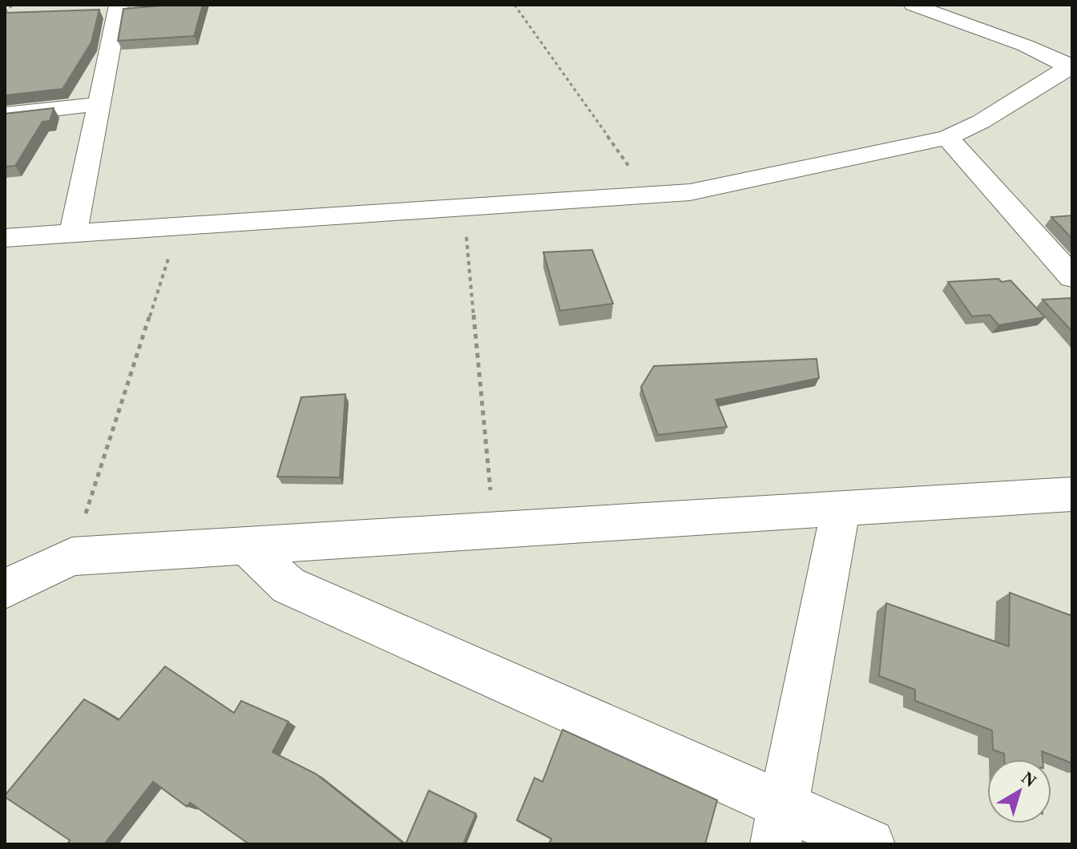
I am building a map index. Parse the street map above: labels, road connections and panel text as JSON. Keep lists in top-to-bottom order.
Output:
{
  "north": "top right"
}
